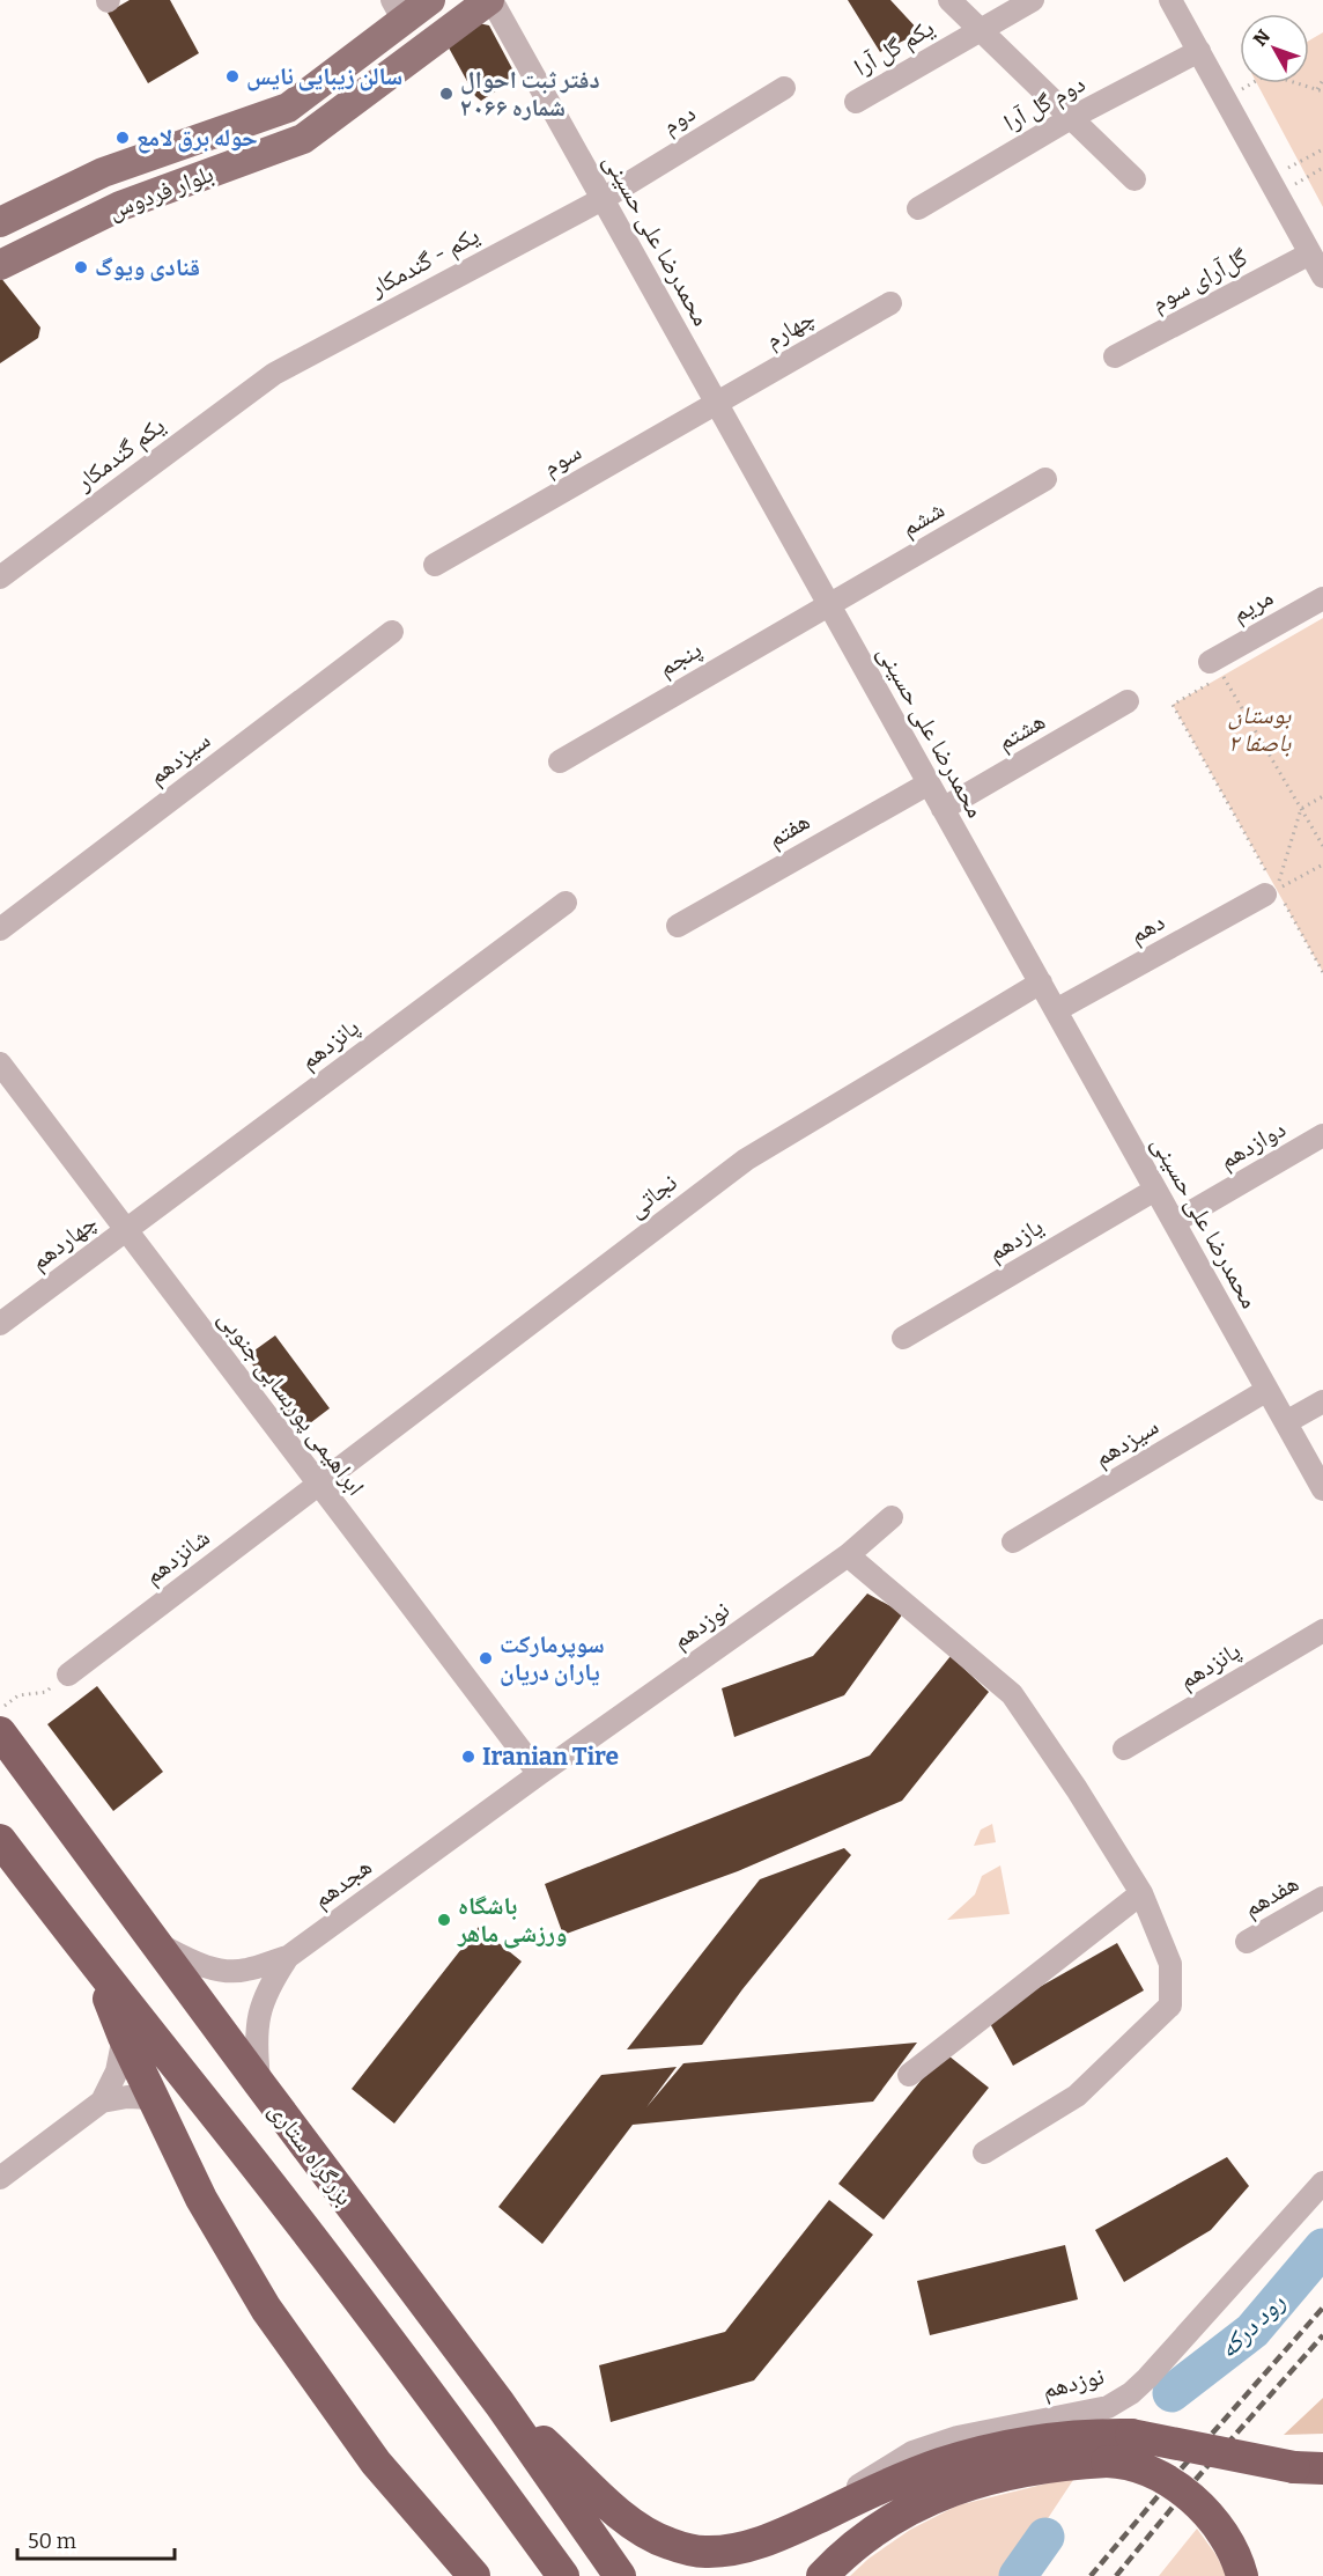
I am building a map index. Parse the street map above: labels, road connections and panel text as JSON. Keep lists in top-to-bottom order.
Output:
{
  "streets": {
    "highway": ["بزرگراه ستاری"],
    "main road": ["بلوار فردوس"],
    "street": [
      "یکم گل‌ آرا",
      "دوم گل‌ آرا",
      "دوم",
      "محمدرضا علی حسینی",
      "یکم - گندمکار",
      "گل‌آرای سوم",
      "چهارم",
      "یکم گندمکار",
      "سوم",
      "ششم",
      "مریم",
      "پنجم",
      "هشتم",
      "سیزدهم",
      "هفتم",
      "دهم",
      "پانزدهم",
      "دوازدهم",
      "نجاتی",
      "یازدهم",
      "چهاردهم",
      "ابراهیمی پوربسابی جنوبی",
      "شانزدهم",
      "نوزدهم",
      "هجدهم",
      "هفدهم"
    ]
  },
  "crossings": [
    ["دوم", "محمدرضا علی حسینی"],
    ["دوم", "یکم - گندمکار"],
    ["بلوار فردوس", "محمدرضا علی حسینی"],
    ["محمدرضا علی حسینی", "یکم - گندمکار"],
    ["محمدرضا علی حسینی", "چهارم"],
    ["محمدرضا علی حسینی", "سوم"],
    ["محمدرضا علی حسینی", "ششم"],
    ["محمدرضا علی حسینی", "پنجم"],
    ["محمدرضا علی حسینی", "هشتم"],
    ["محمدرضا علی حسینی", "سیزدهم"],
    ["محمدرضا علی حسینی", "هفتم"],
    ["محمدرضا علی حسینی", "دهم"],
    ["محمدرضا علی حسینی", "دوازدهم"],
    ["محمدرضا علی حسینی", "نجاتی"],
    ["محمدرضا علی حسینی", "یازدهم"],
    ["یکم - گندمکار", "یکم گندمکار"],
    ["چهارم", "سوم"],
    ["ششم", "پنجم"],
    ["پانزدهم", "چهاردهم"],
    ["پانزدهم", "ابراهیمی پوربسابی جنوبی"],
    ["نجاتی", "ابراهیمی پوربسابی جنوبی"],
    ["نجاتی", "شانزدهم"],
    ["چهاردهم", "ابراهیمی پوربسابی جنوبی"],
    ["ابراهیمی پوربسابی جنوبی", "شانزدهم"],
    ["ابراهیمی پوربسابی جنوبی", "نوزدهم"],
    ["ابراهیمی پوربسابی جنوبی", "هجدهم"],
    ["نوزدهم", "هجدهم"],
    ["هجدهم", "بزرگراه ستاری"]
  ],
  "water": ["رود درکه"],
  "parks": ["بوستان باصفا ۲"],
  "places": [
    "سالن زیبایی نایس",
    "دفتر ثبت احوال شماره ۲۰۶۶",
    "حوله برق لامع",
    "قنادی ویوگ",
    "سوپرمارکت یاران دریان",
    "Iranian Tire",
    "باشگاه ورزشی ماهر"
  ],
  "scale_bar": "50 m",
  "north": "top left"
}
